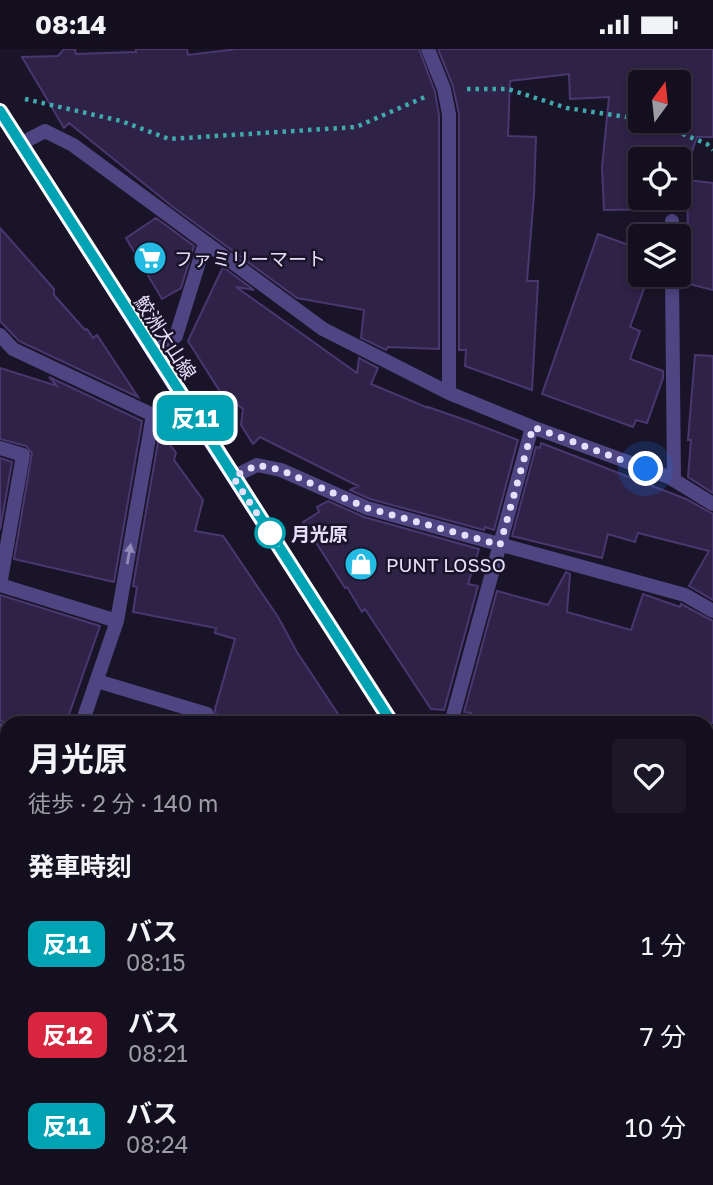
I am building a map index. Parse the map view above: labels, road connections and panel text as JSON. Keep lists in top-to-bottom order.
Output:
{
  "streets": {
    "main road": ["鮫洲大山線"]
  },
  "places": {
    "supermarket": ["ファミリーマート"],
    "other": ["月光原"],
    "shop": ["PUNT LOSSO"]
  },
  "lines": ["bus line 反11"],
  "north": "top",
  "page": {
    "status": "08:14",
    "on_map": "反11",
    "heading": [
      ["月光原", "徒歩 · 2 分 · 140 m"],
      "発車時刻"
    ],
    "list": [
      {
        "mark": "反11",
        "name": "バス",
        "note": "08:15",
        "value": "1 分"
      },
      {
        "mark": "反12",
        "name": "バス",
        "note": "08:21",
        "value": "7 分"
      },
      {
        "mark": "反11",
        "name": "バス",
        "note": "08:24",
        "value": "10 分"
      }
    ]
  }
}
